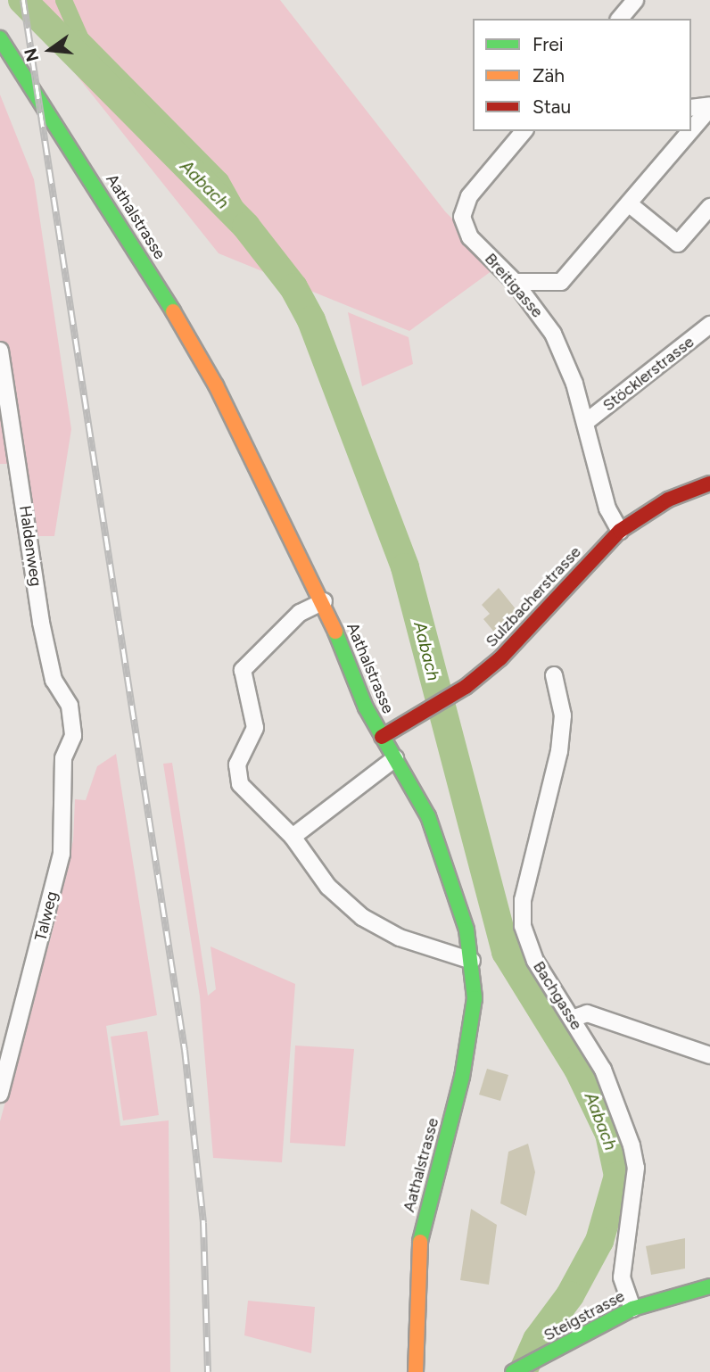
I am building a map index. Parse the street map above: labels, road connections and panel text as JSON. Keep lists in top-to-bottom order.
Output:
{
  "streets": {
    "main road": ["Aathalstrasse", "Sulzbacherstrasse", "Steigstrasse"],
    "street": [
      "Breitigasse",
      "Stöcklerstrasse",
      "Haldenweg",
      "Talweg",
      "Bachgasse"
    ]
  },
  "crossings": [
    ["Aathalstrasse", "Sulzbacherstrasse"],
    ["Breitigasse", "Stöcklerstrasse"],
    ["Breitigasse", "Sulzbacherstrasse"],
    ["Haldenweg", "Talweg"],
    ["Bachgasse", "Steigstrasse"]
  ],
  "water": ["Aabach"],
  "legend": ["Frei", "Zäh", "Stau"],
  "north": "left"
}
